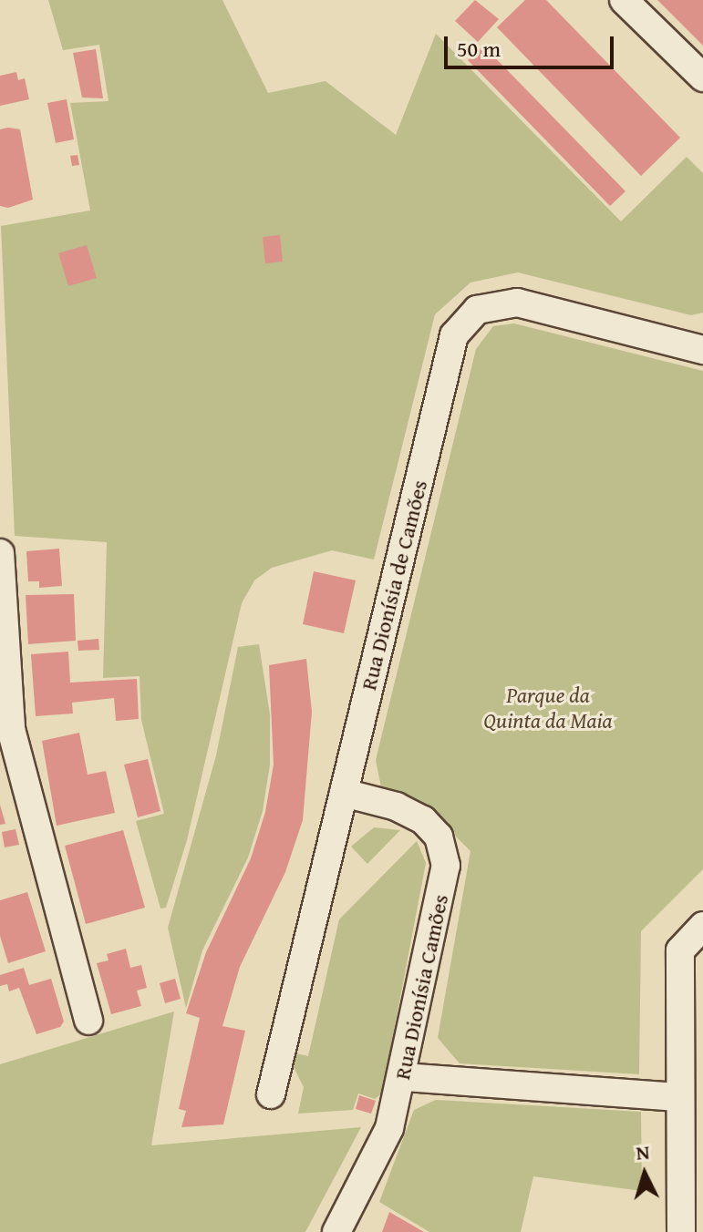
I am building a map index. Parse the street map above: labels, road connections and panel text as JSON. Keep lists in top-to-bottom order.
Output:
{
  "streets": {
    "street": ["Rua Dionísia de Camões", "Rua Dionísia Camões"]
  },
  "crossings": [
    ["Rua Dionísia de Camões", "Rua Dionísia Camões"]
  ],
  "parks": ["Parque da Quinta da Maia"],
  "scale_bar": "50 m",
  "north": "top"
}
